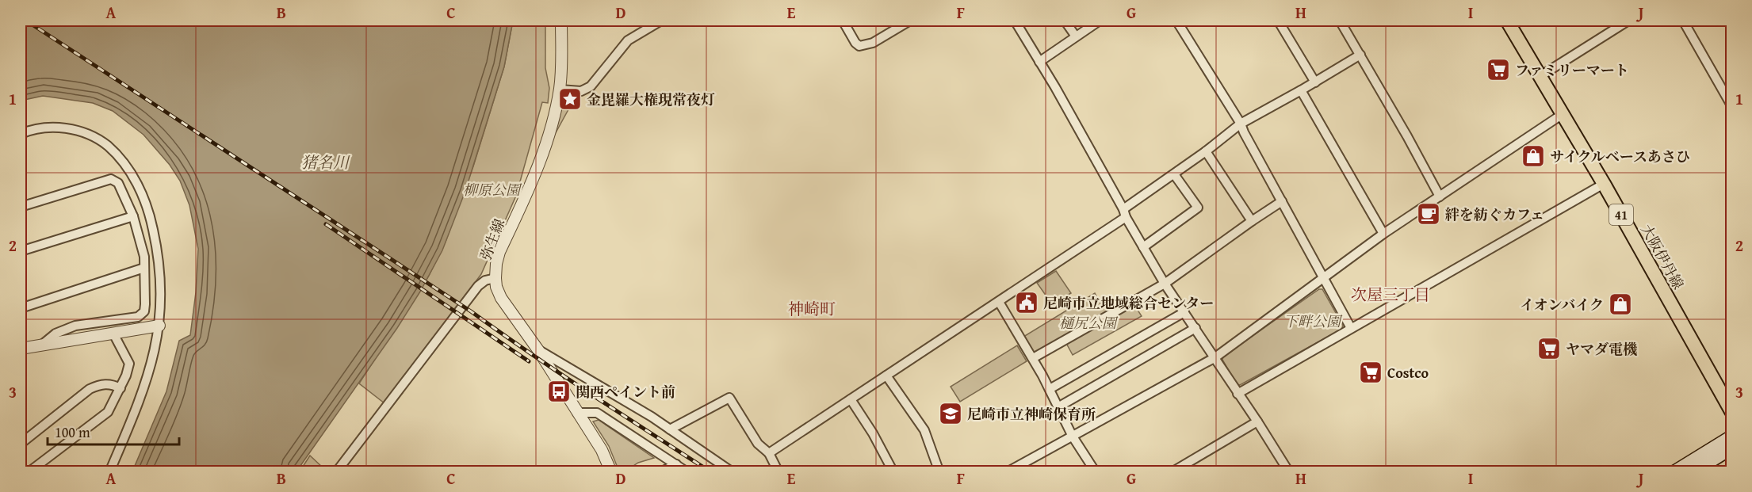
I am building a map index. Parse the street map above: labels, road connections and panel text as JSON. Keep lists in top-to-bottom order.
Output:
{
  "streets": {
    "main road": ["41", "大阪伊丹線"],
    "street": ["弥生線"]
  },
  "districts": ["次屋三丁目", "神崎町"],
  "water": ["猪名川"],
  "parks": ["柳原公園", "下畔公園", "樋尻公園"],
  "places": {
    "supermarket": ["ファミリーマート", "ヤマダ電機", "Costco"],
    "place": ["金毘羅大権現常夜灯"],
    "shop": ["サイクルベースあさひ", "イオンバイク"],
    "cafe": ["絆を紡ぐカフェ"],
    "public building": ["尼崎市立地域総合センター"],
    "bus stop": ["関西ペイント前"],
    "school or university": ["尼崎市立神崎保育所"]
  },
  "scale_bar": "100 m",
  "grid": {
    "columns": [
      "A",
      "B",
      "C",
      "D",
      "E",
      "F",
      "G",
      "H",
      "I",
      "J"
    ],
    "rows": ["1", "2", "3"]
  }
}
